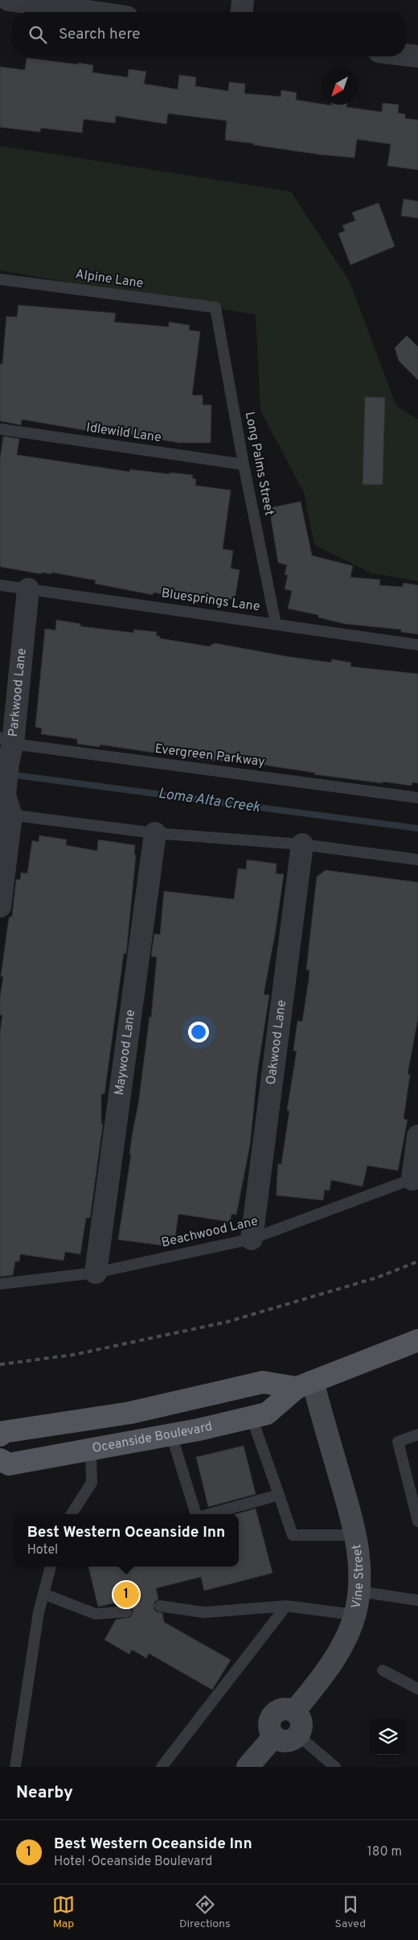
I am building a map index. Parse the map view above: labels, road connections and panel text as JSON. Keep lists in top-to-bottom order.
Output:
{
  "streets": {
    "main road": ["Oceanside Boulevard"],
    "street": [
      "Parkwood Lane",
      "Oakwood Lane",
      "Maywood Lane",
      "Vine Street"
    ],
    "lane": [
      "Alpine Lane",
      "Idlewild Lane",
      "Long Palms Street",
      "Bluesprings Lane",
      "Evergreen Parkway",
      "Beachwood Lane"
    ]
  },
  "crossings": [
    ["Alpine Lane", "Long Palms Street"],
    ["Idlewild Lane", "Long Palms Street"],
    ["Long Palms Street", "Bluesprings Lane"],
    ["Bluesprings Lane", "Parkwood Lane"],
    ["Parkwood Lane", "Evergreen Parkway"],
    ["Oakwood Lane", "Beachwood Lane"],
    ["Maywood Lane", "Beachwood Lane"],
    ["Oceanside Boulevard", "Vine Street"]
  ],
  "water": ["Loma Alta Creek"],
  "north": "bottom left",
  "page": {
    "search": "Search here",
    "popup": ["Best Western Oceanside Inn", "Hotel"],
    "pins": "1",
    "heading": "Nearby",
    "list": [
      {
        "mark": "1",
        "name": "Best Western Oceanside Inn",
        "note": "Hotel · Oceanside Boulevard",
        "value": "180 m"
      }
    ],
    "nav": ["Map", "Directions", "Saved"]
  }
}
